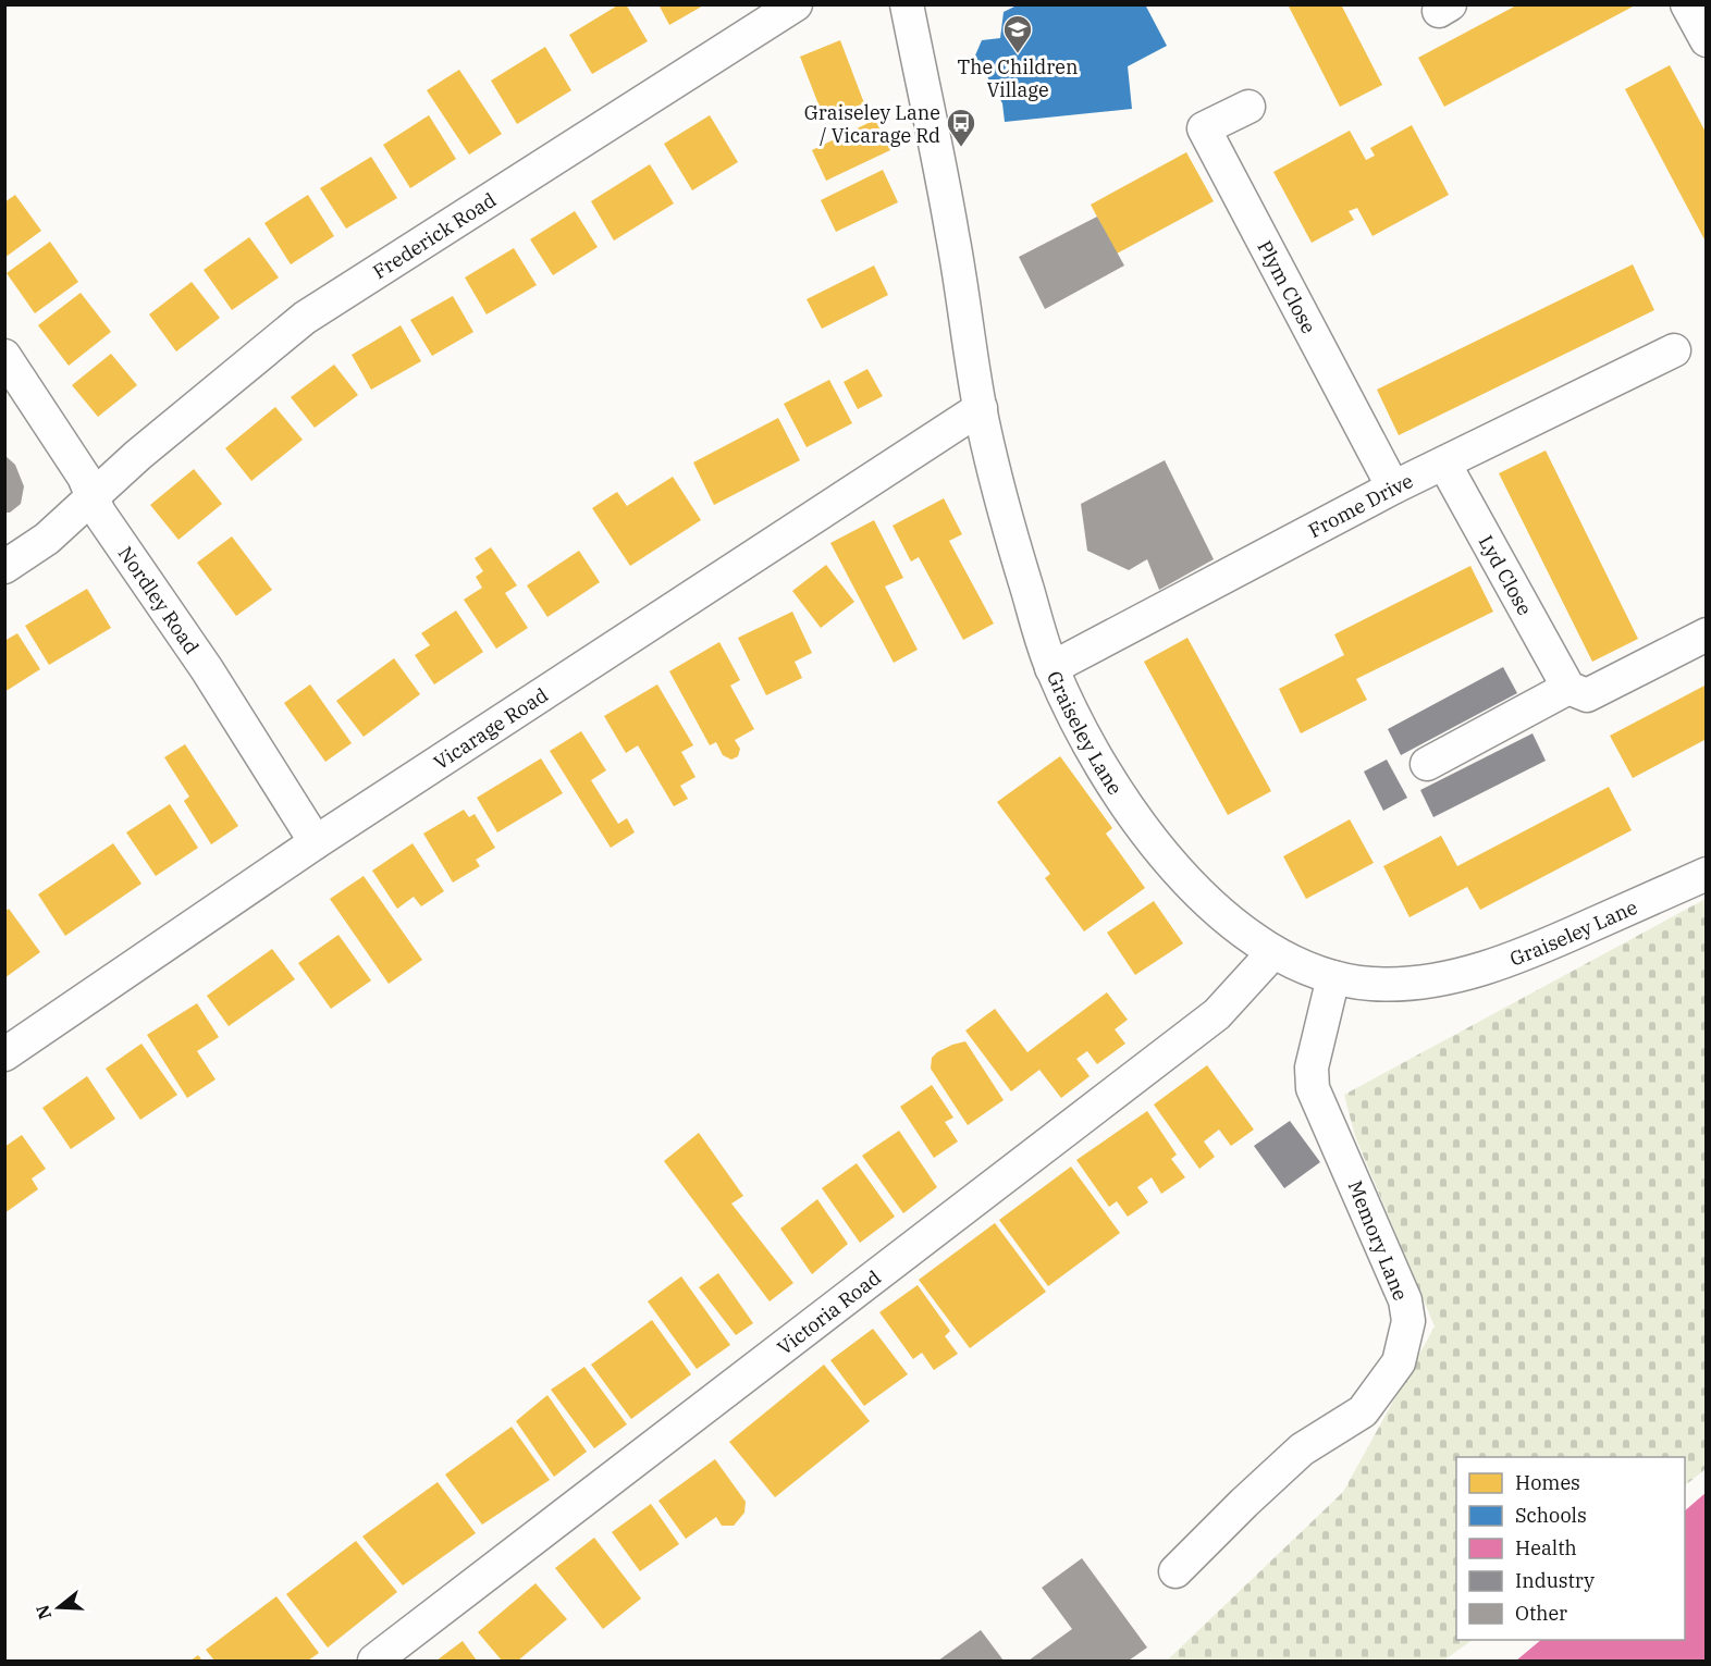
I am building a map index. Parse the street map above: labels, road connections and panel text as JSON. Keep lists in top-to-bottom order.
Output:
{
  "streets": {
    "street": [
      "Frederick Road",
      "Plym Close",
      "Frome Drive",
      "Lyd Close",
      "Nordley Road",
      "Vicarage Road",
      "Graiseley Lane",
      "Memory Lane",
      "Victoria Road"
    ]
  },
  "crossings": [
    ["Frederick Road", "Nordley Road"],
    ["Plym Close", "Frome Drive"],
    ["Frome Drive", "Lyd Close"],
    ["Frome Drive", "Graiseley Lane"],
    ["Nordley Road", "Vicarage Road"],
    ["Vicarage Road", "Graiseley Lane"],
    ["Graiseley Lane", "Memory Lane"],
    ["Graiseley Lane", "Victoria Road"]
  ],
  "places": {
    "school or university": ["The Children Village"],
    "bus stop": ["Graiseley Lane / Vicarage Rd"]
  },
  "legend": [
    "Homes",
    "Schools",
    "Health",
    "Industry",
    "Other"
  ],
  "north": "left"
}
